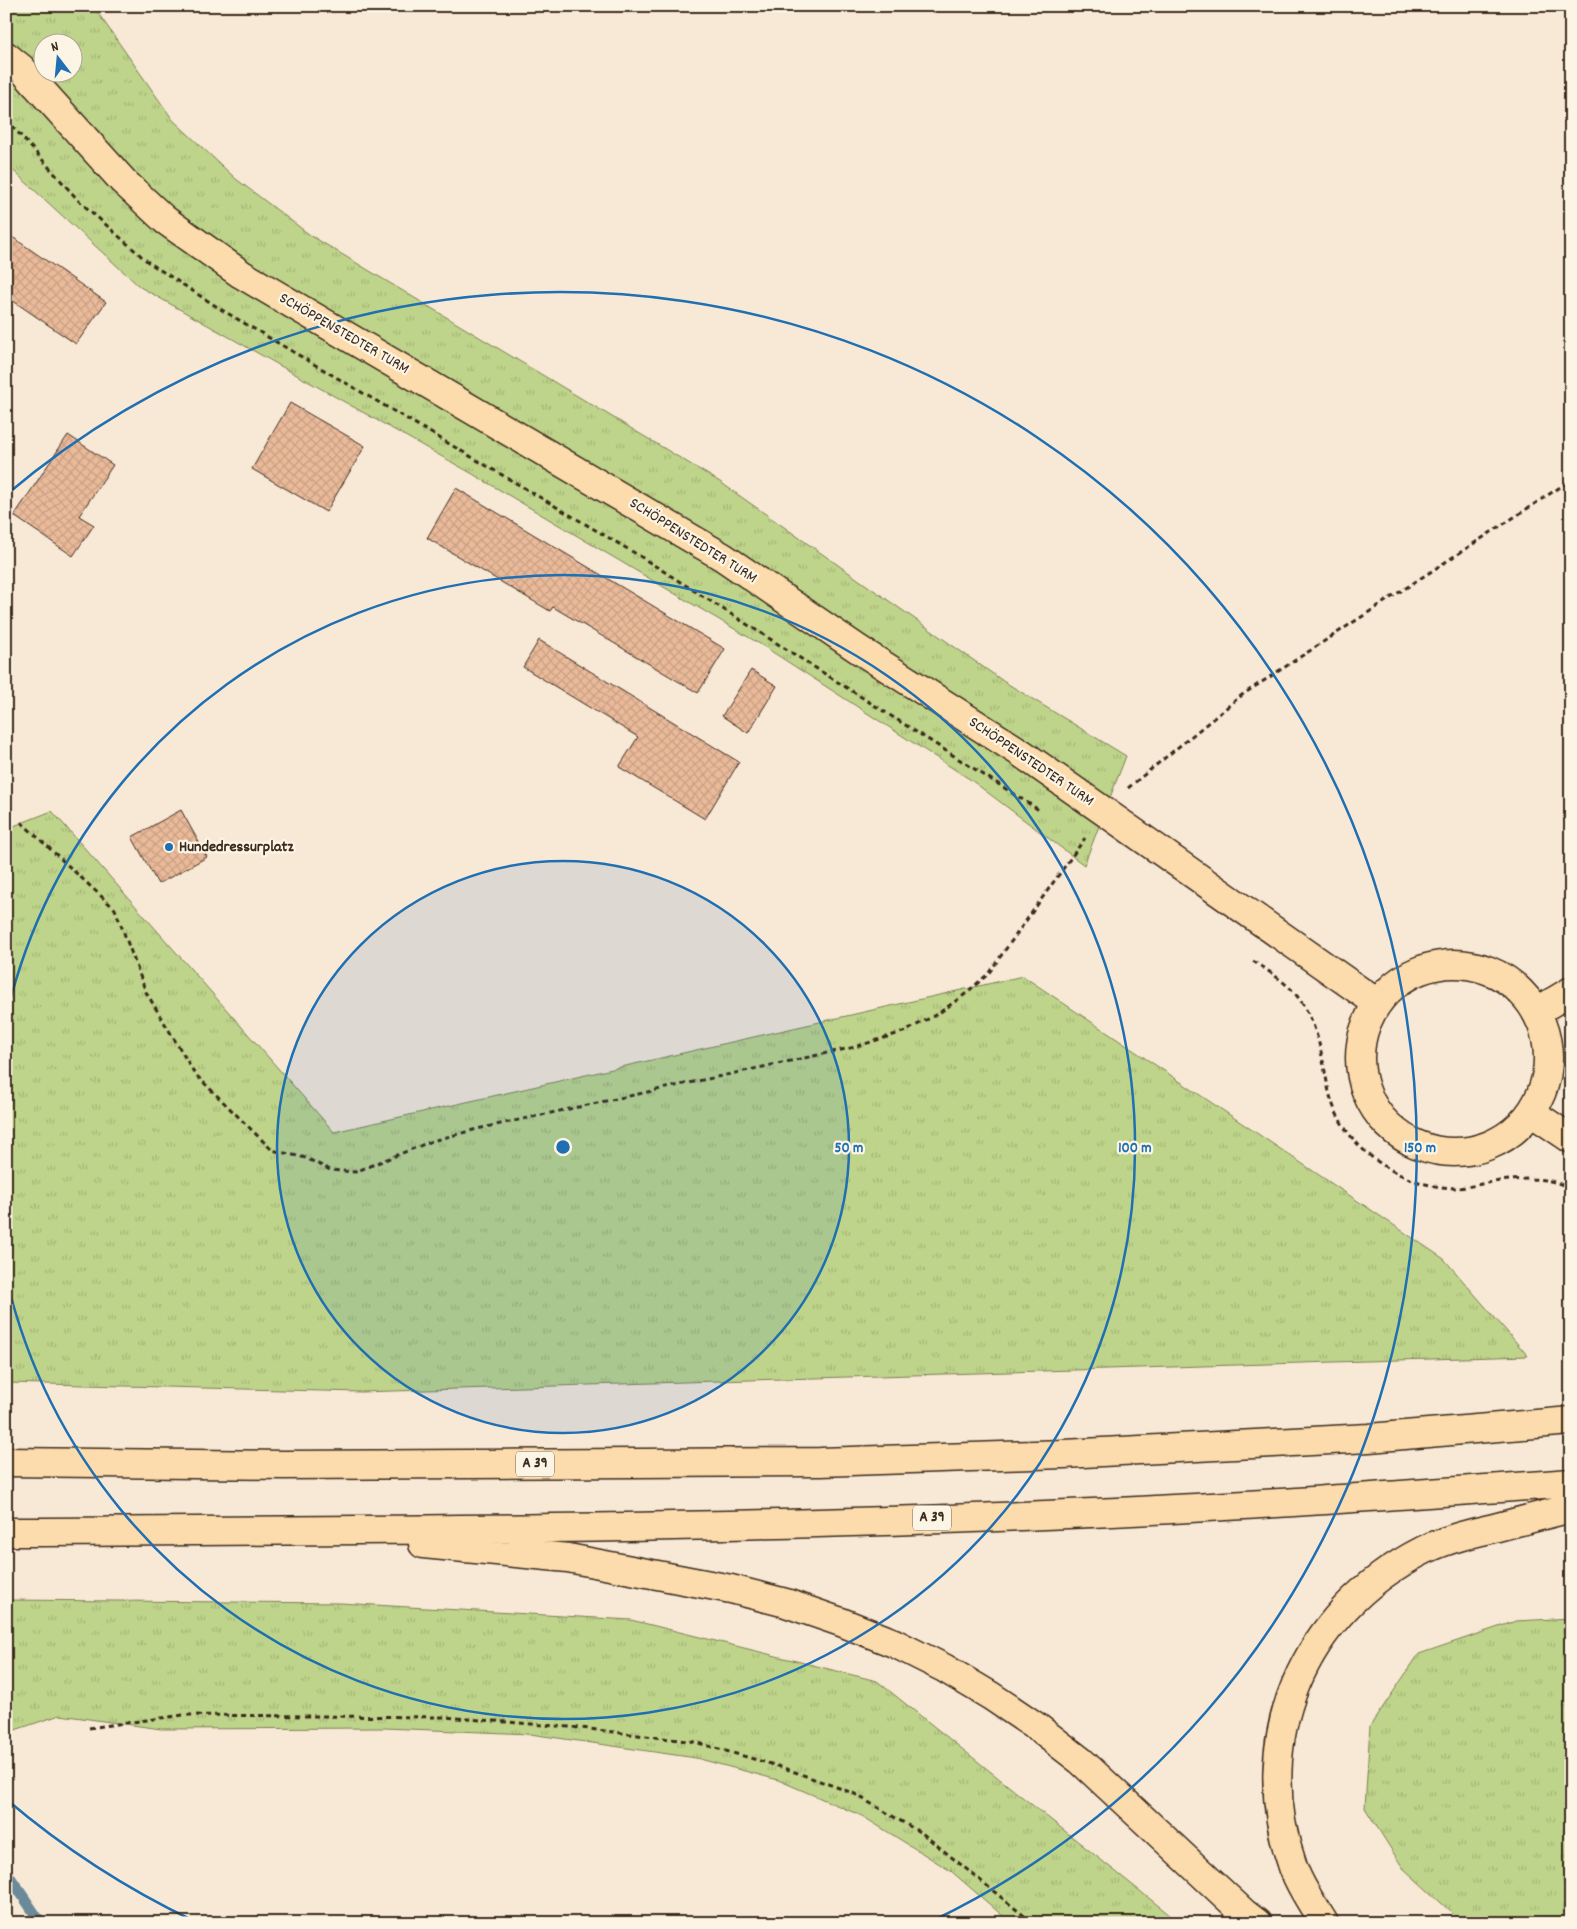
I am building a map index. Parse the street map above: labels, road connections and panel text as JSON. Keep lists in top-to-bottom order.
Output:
{
  "streets": {
    "main road": ["SCHÖPPENSTEDTER TURM", "A 39"]
  },
  "places": ["Hundedressurplatz"],
  "north": "top",
  "rings": ["50 m", "100 m", "150 m"]
}
